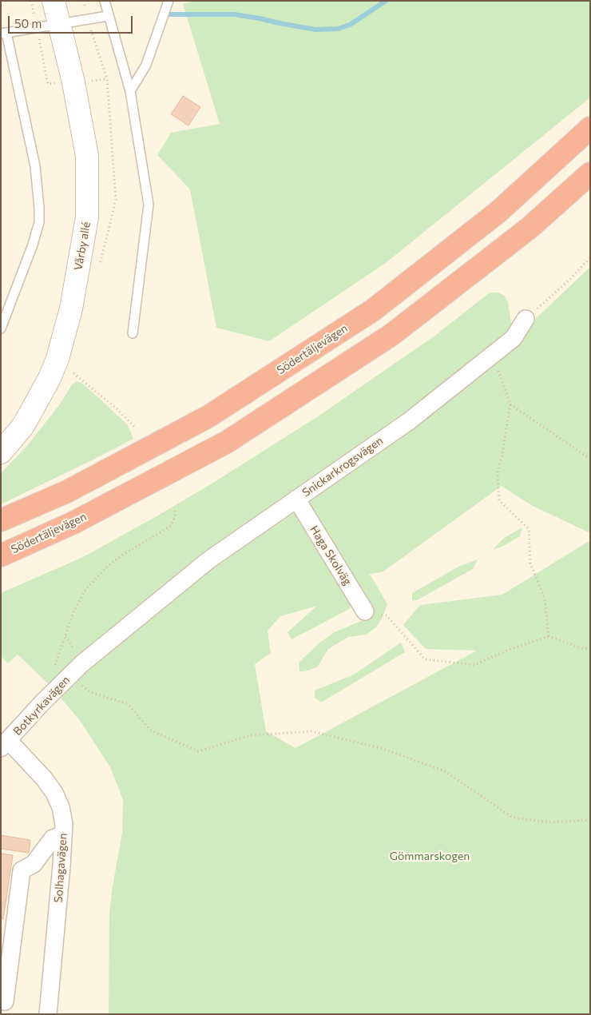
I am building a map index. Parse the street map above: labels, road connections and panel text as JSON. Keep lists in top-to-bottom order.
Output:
{
  "streets": {
    "highway": ["Södertäljevägen"],
    "street": [
      "Vårby allé",
      "Snickarkrogsvägen",
      "Haga Skolväg",
      "Botkyrkavägen",
      "Solhagavägen"
    ]
  },
  "crossings": [
    ["Snickarkrogsvägen", "Haga Skolväg"],
    ["Snickarkrogsvägen", "Botkyrkavägen"],
    ["Botkyrkavägen", "Solhagavägen"]
  ],
  "parks": ["Gömmarskogen"],
  "scale_bar": "50 m"
}
